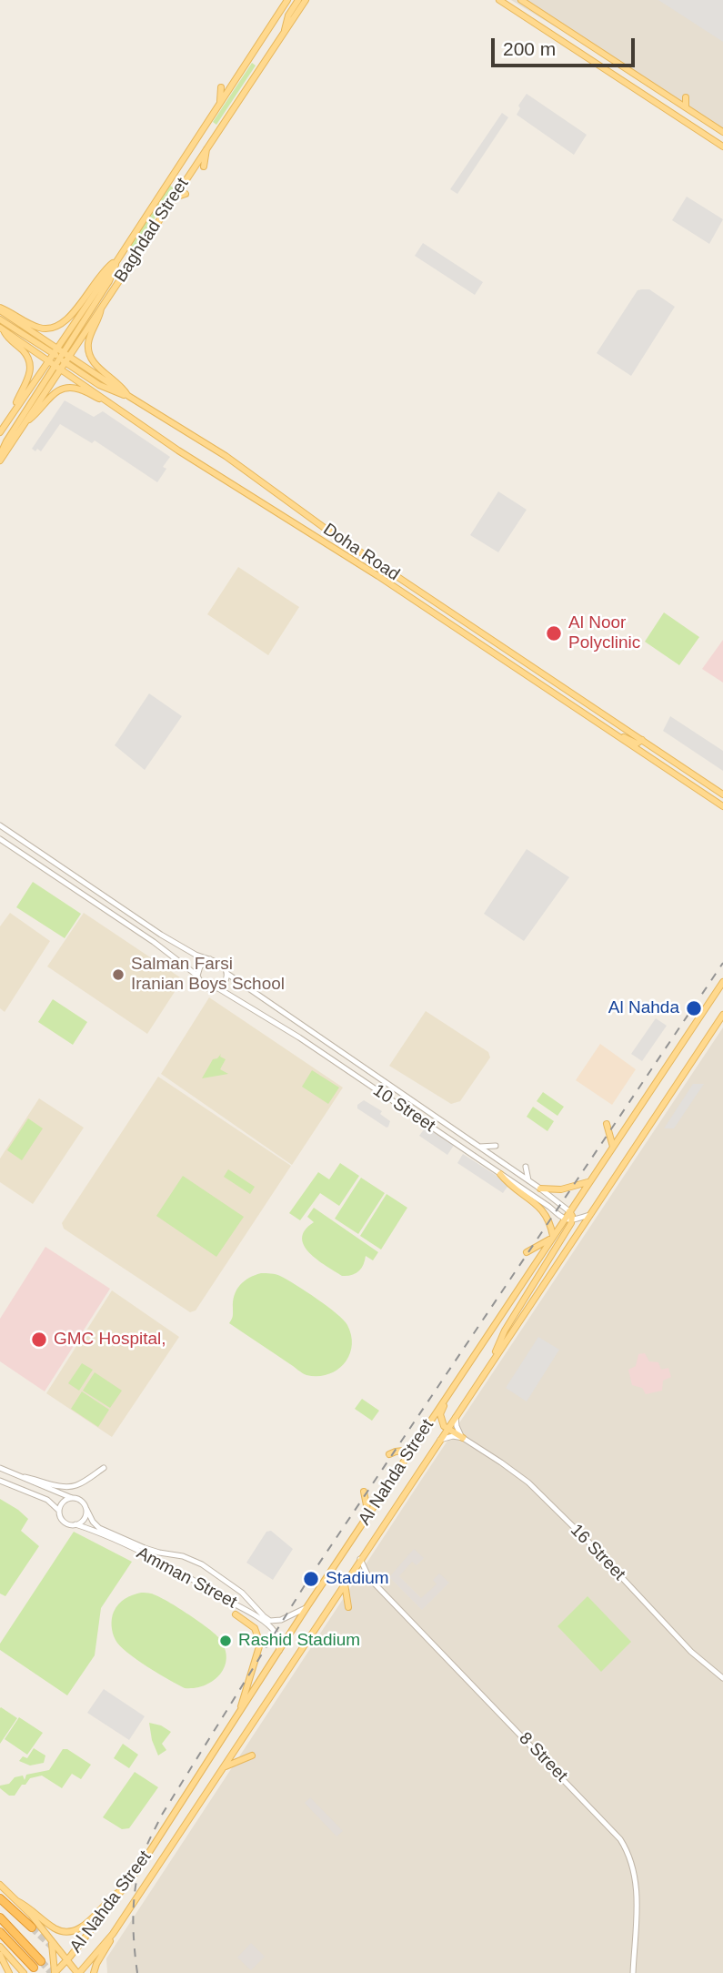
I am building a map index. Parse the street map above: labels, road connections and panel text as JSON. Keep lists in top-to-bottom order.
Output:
{
  "streets": {
    "main road": ["Baghdad Street", "Doha Road", "Al Nahda Street"],
    "street": [
      "10 Street",
      "16 Street",
      "Amman Street",
      "8 Street"
    ]
  },
  "crossings": [
    ["Baghdad Street", "Doha Road"],
    ["10 Street", "Al Nahda Street"],
    ["Al Nahda Street", "Amman Street"],
    ["Al Nahda Street", "8 Street"]
  ],
  "places": [
    "Al Noor Polyclinic",
    "Salman Farsi Iranian Boys School",
    "Al Nahda",
    "GMC Hospital,",
    "Stadium",
    "Rashid Stadium"
  ],
  "scale_bar": "200 m"
}
